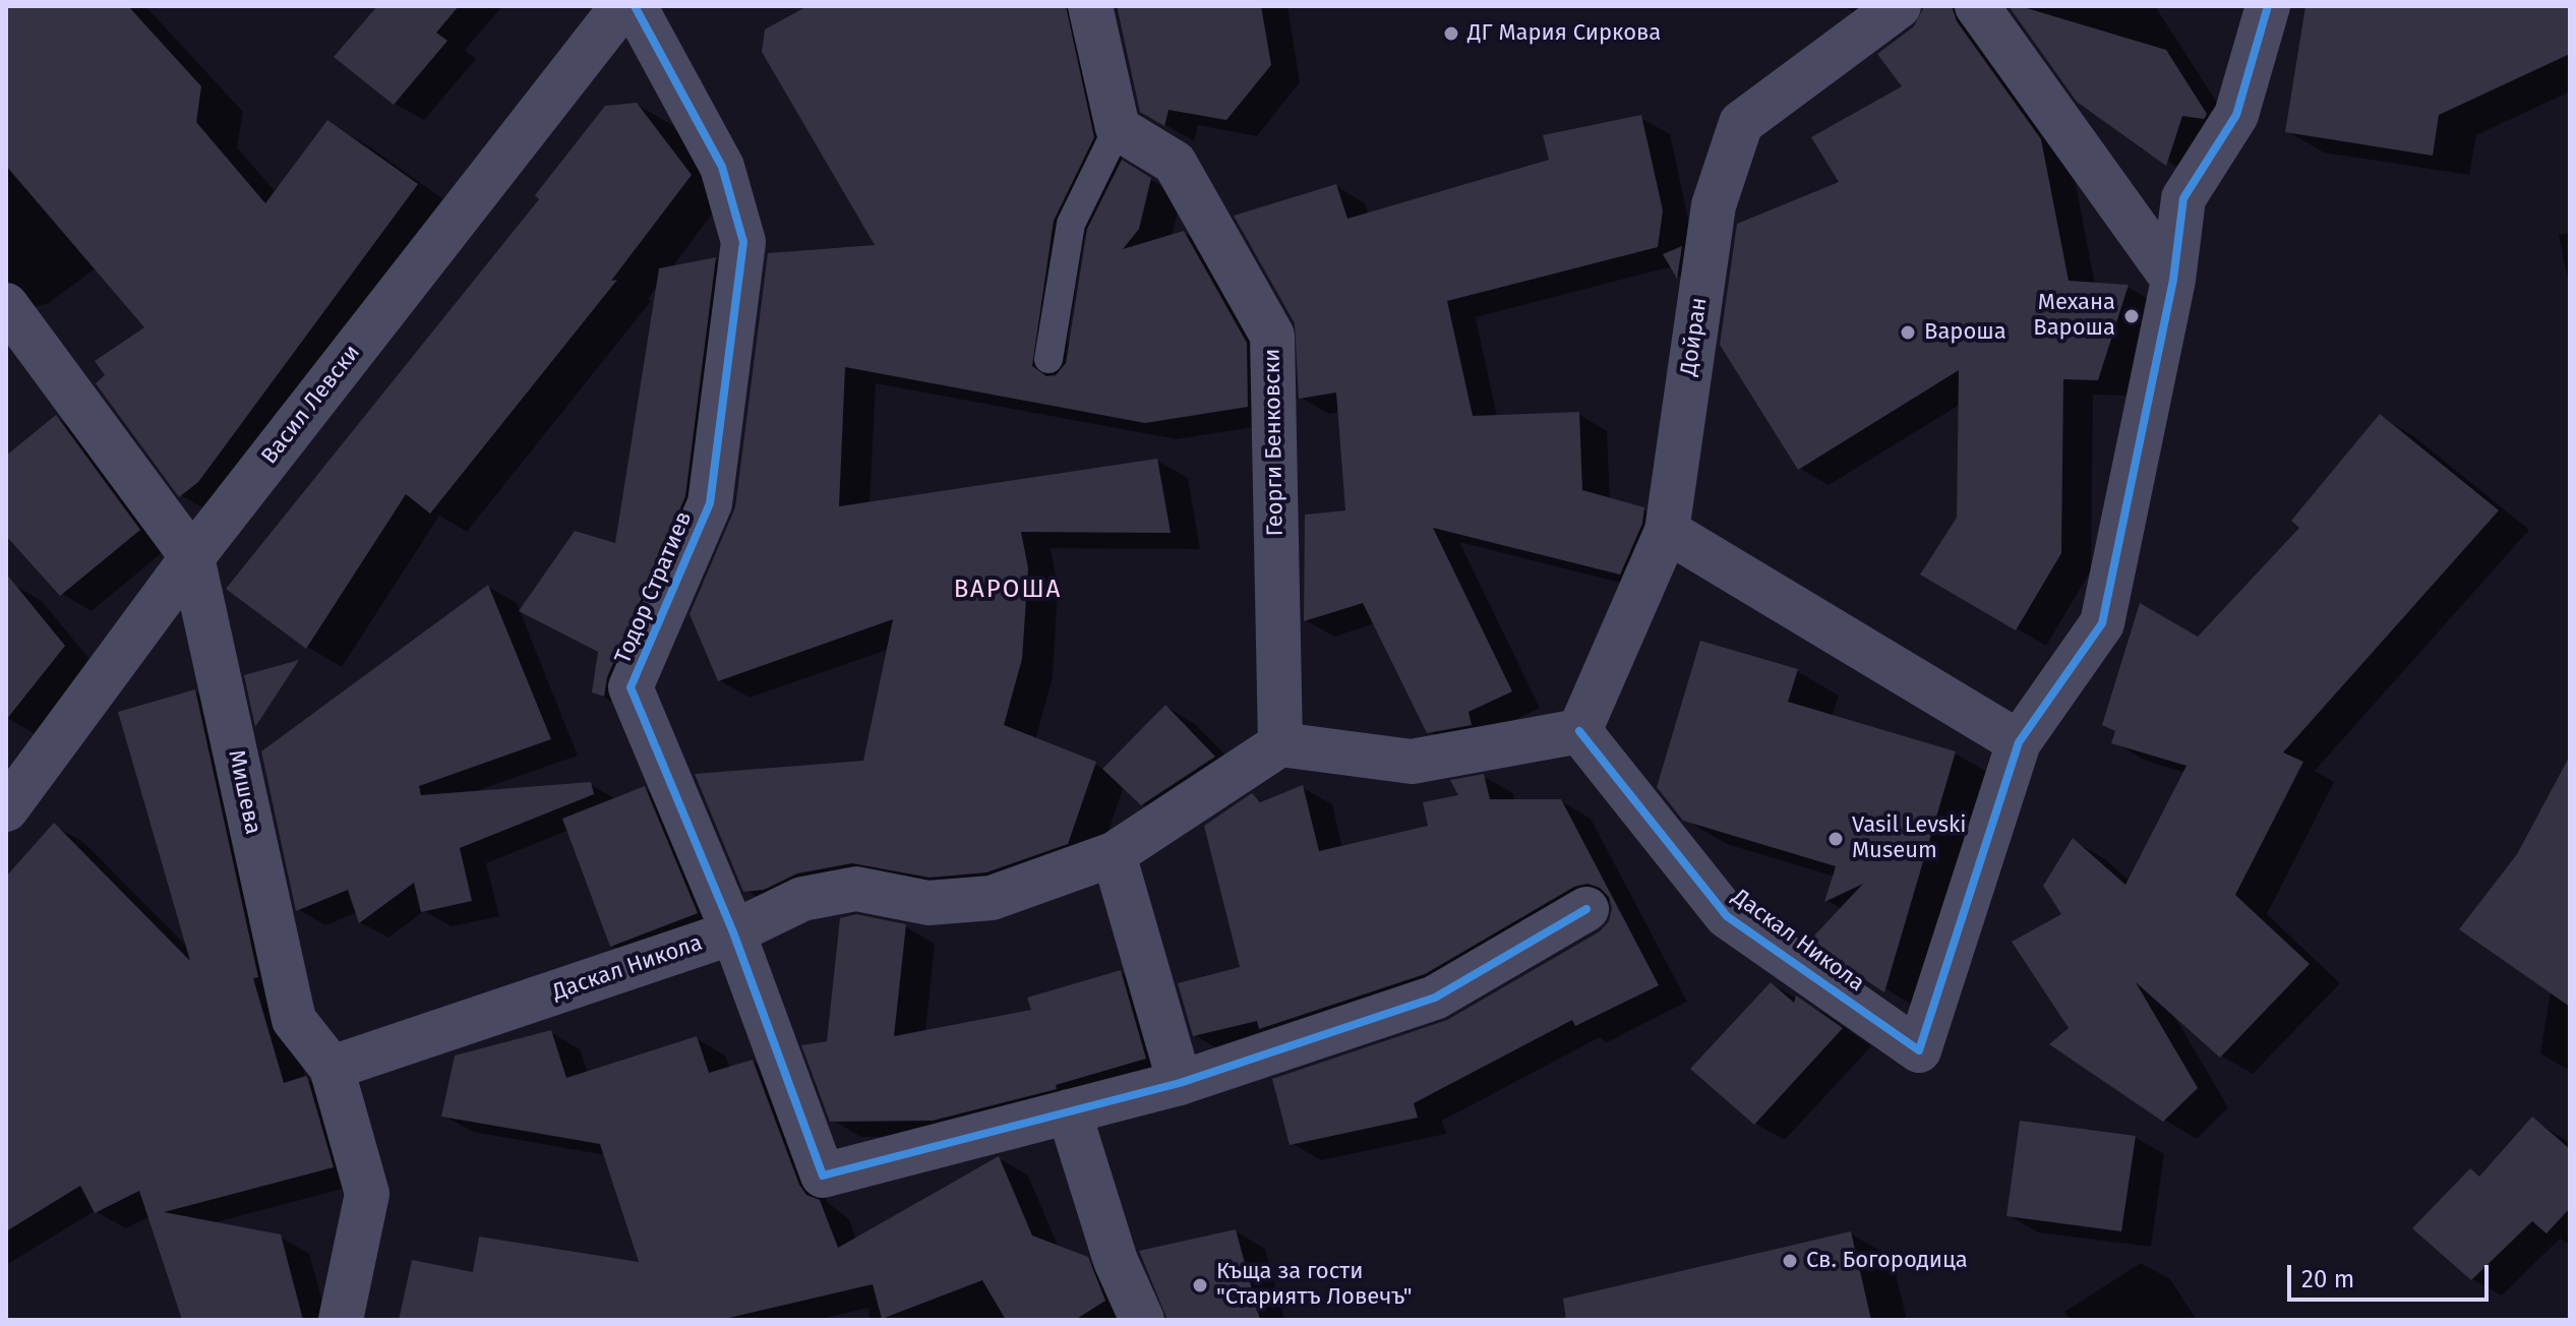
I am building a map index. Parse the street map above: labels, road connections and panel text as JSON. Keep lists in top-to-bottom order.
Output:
{
  "streets": {
    "street": [
      "Дойран",
      "Васил Левски",
      "Георги Бенковски",
      "Тодор Стратиев",
      "Мишева",
      "Даскал Никола"
    ]
  },
  "crossings": [
    ["Дойран", "Даскал Никола"],
    ["Васил Левски", "Мишева"],
    ["Георги Бенковски", "Даскал Никола"],
    ["Тодор Стратиев", "Даскал Никола"],
    ["Мишева", "Даскал Никола"]
  ],
  "districts": ["ВАРОША"],
  "places": [
    "ДГ Мария Сиркова",
    "Механа Вароша",
    "Вароша",
    "Vasil Levski Museum",
    "Св. Богородица",
    "Къща за гости \"Стариятъ Ловечъ\""
  ],
  "scale_bar": "20 m"
}
